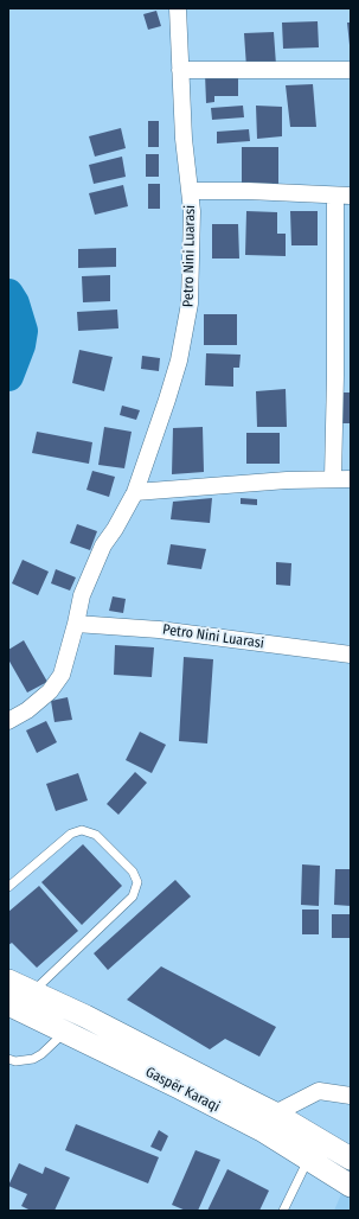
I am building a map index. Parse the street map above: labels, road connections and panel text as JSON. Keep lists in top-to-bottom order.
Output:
{
  "streets": {
    "main road": ["Gaspër Karaqi"],
    "street": ["Petro Nini Luarasi"]
  }
}
